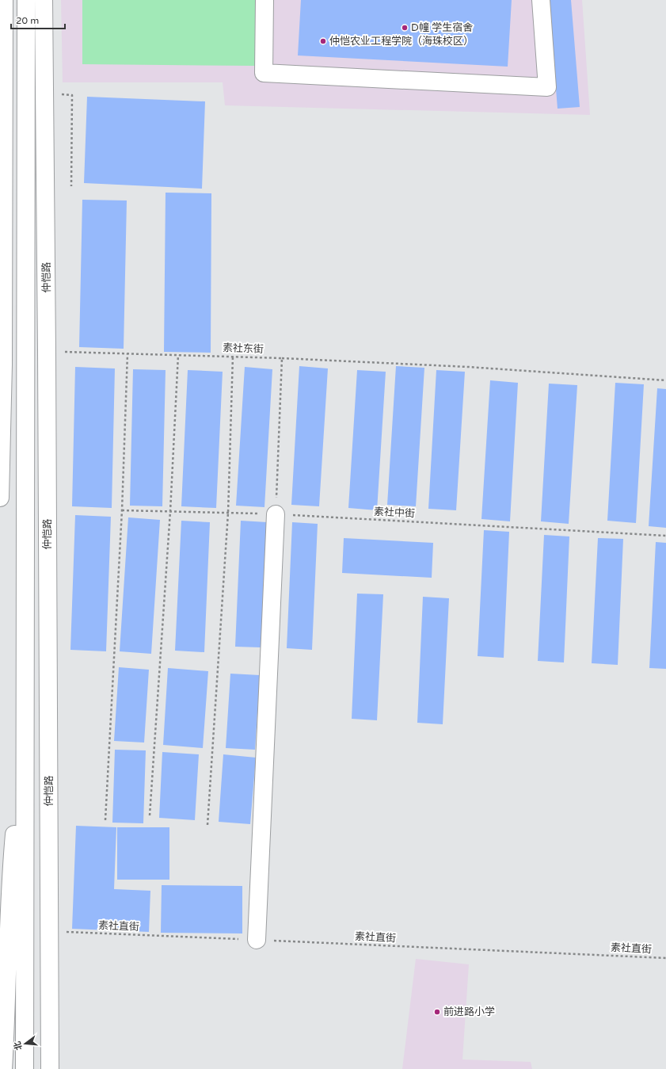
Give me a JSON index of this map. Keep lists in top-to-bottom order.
{
  "streets": {
    "main road": ["仲恺路"],
    "path": ["素社东街", "素社中街", "素社直街"]
  },
  "crossings": [
    ["仲恺路", "素社东街"]
  ],
  "places": ["D幢 学生宿舍", "仲恺农业工程学院（海珠校区）", "前进路小学"],
  "scale_bar": "20 m",
  "north": "left"
}
